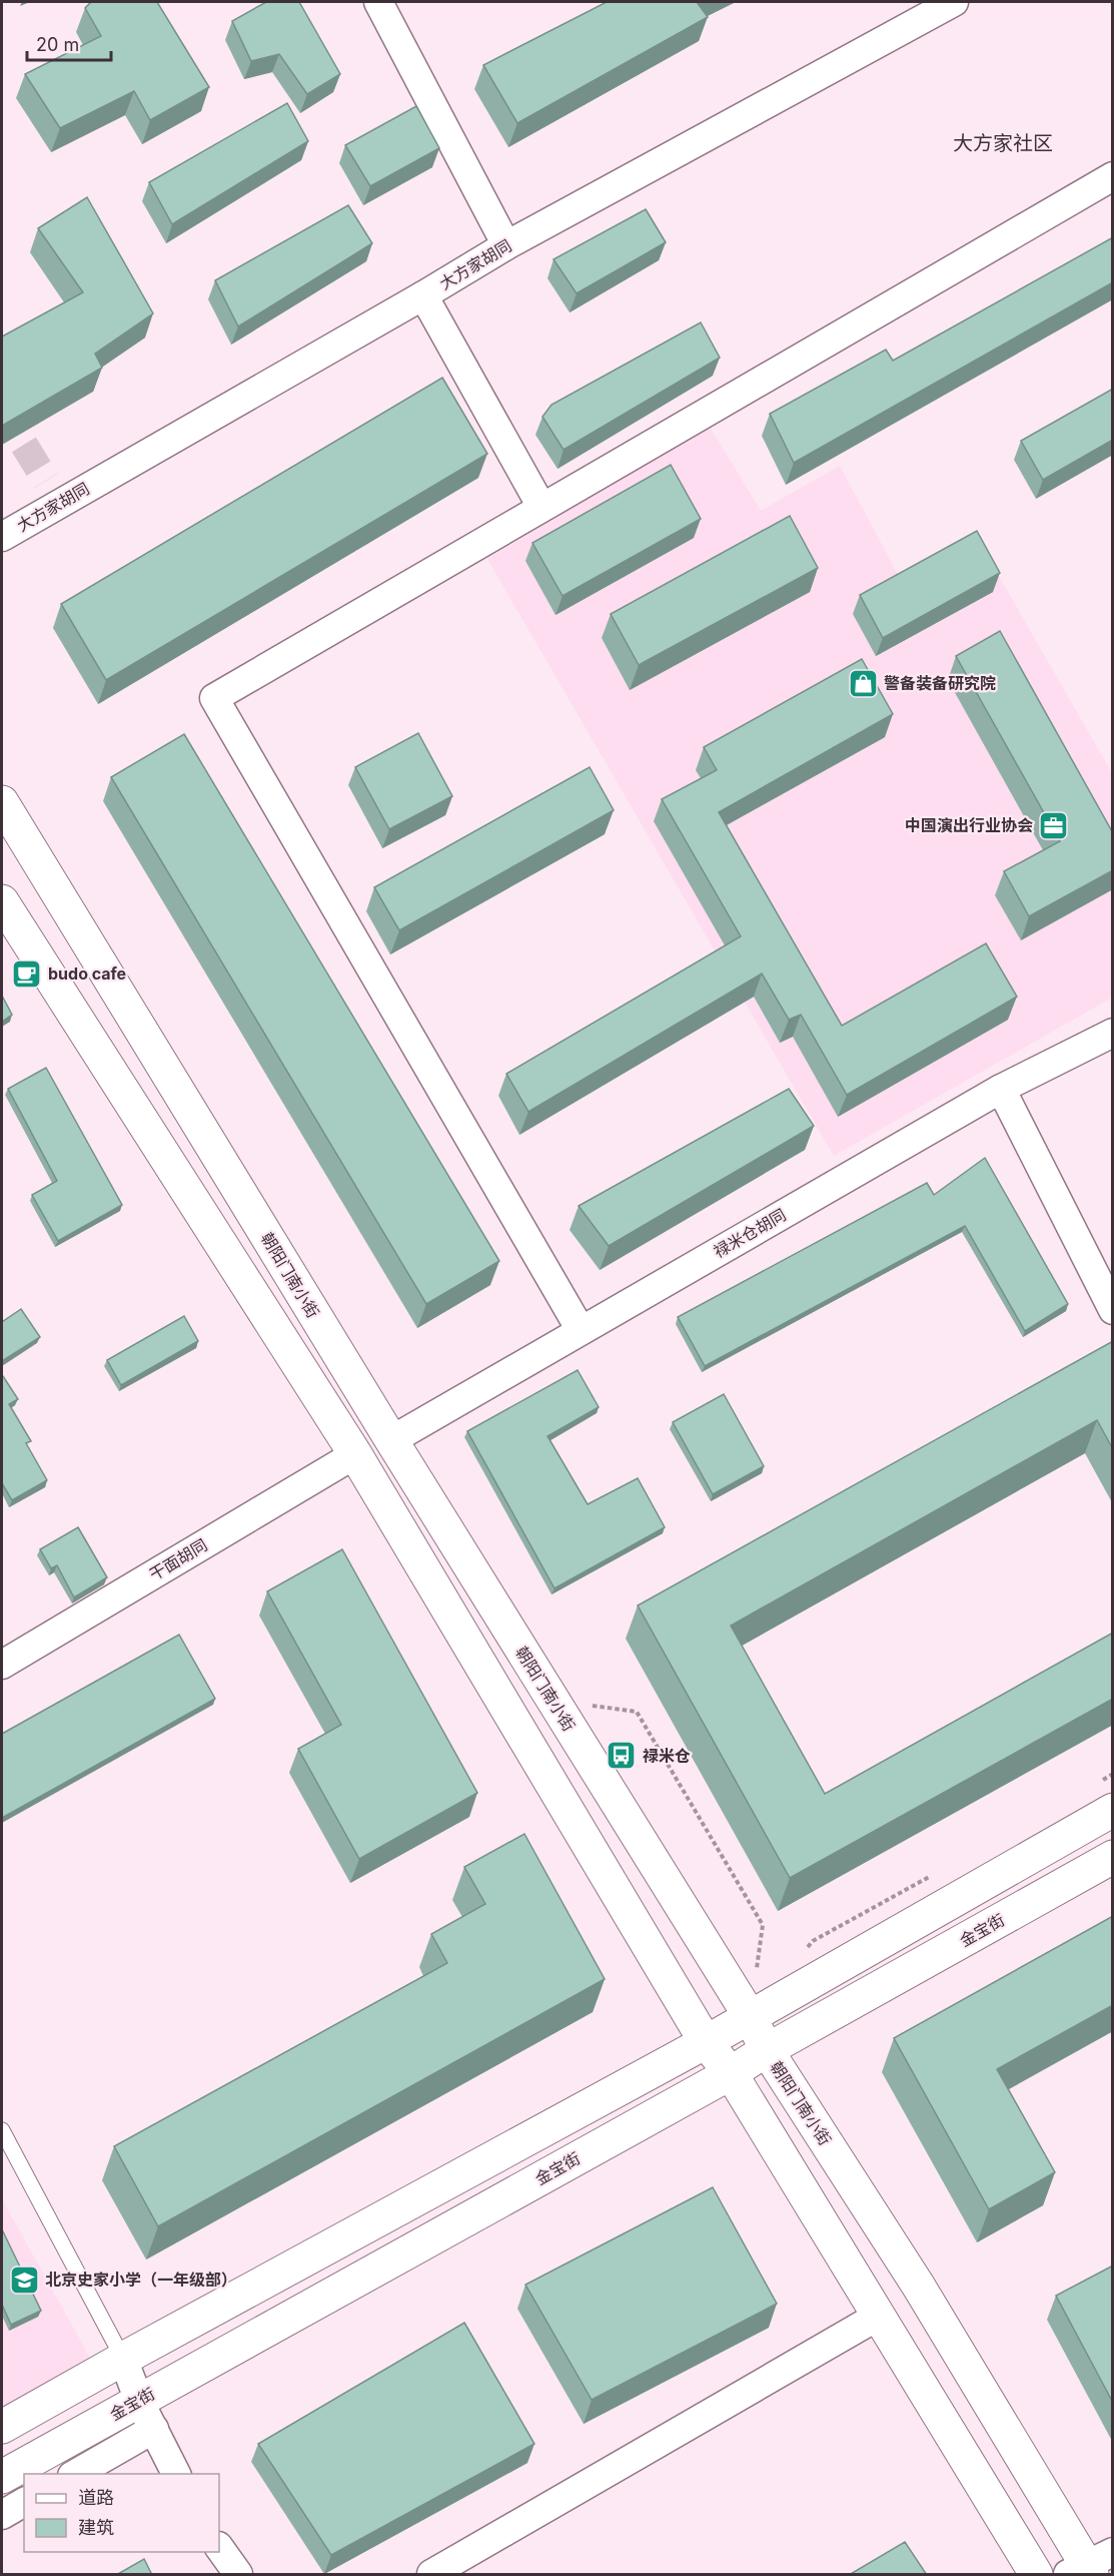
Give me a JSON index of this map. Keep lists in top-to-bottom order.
{
  "streets": {
    "main road": ["朝阳门南小街", "金宝街"],
    "street": ["大方家胡同", "禄米仓胡同", "干面胡同"]
  },
  "crossings": [
    ["禄米仓胡同", "朝阳门南小街"],
    ["朝阳门南小街", "金宝街"]
  ],
  "districts": ["大方家社区"],
  "places": {
    "shop": ["警备装备研究院"],
    "office": ["中国演出行业协会"],
    "cafe": ["budo cafe"],
    "bus stop": ["禄米仓"],
    "school or university": ["北京史家小学（一年级部）"]
  },
  "legend": ["道路", "建筑"],
  "scale_bar": "20 m"
}
